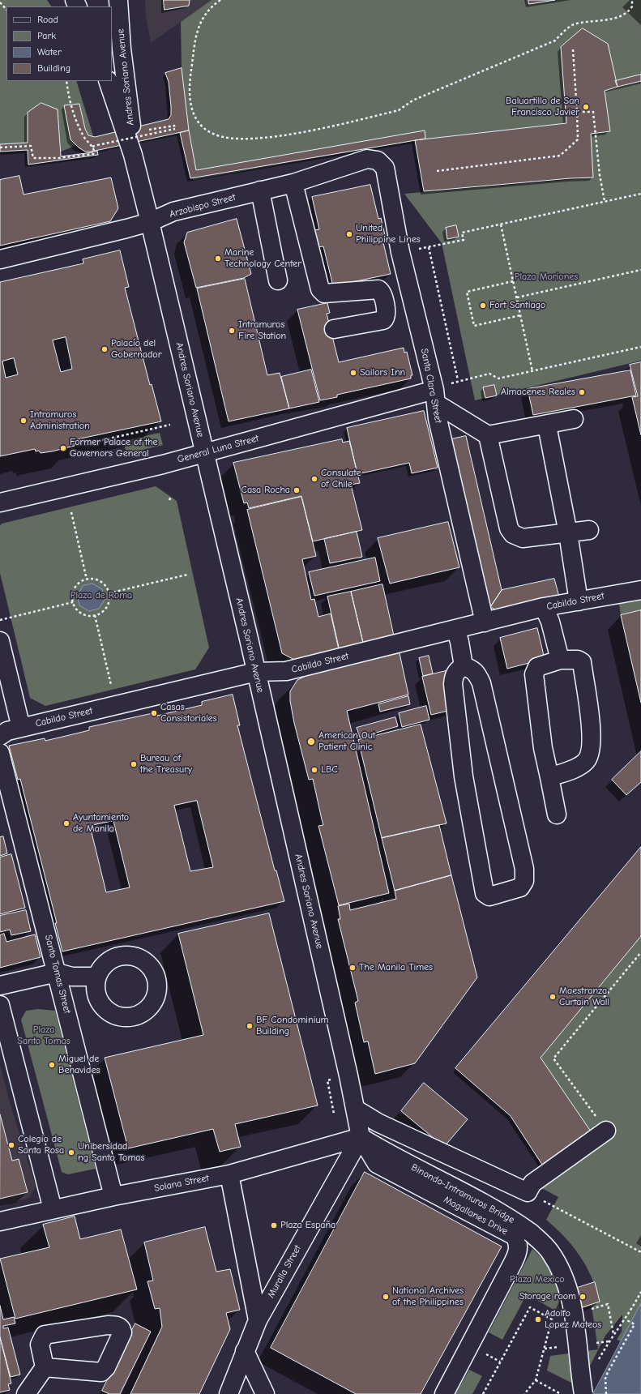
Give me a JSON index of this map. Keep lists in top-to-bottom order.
{
  "streets": {
    "street": [
      "Andres Soriano Avenue",
      "Arzobispo Street",
      "Santa Clara Street",
      "General Luna Street",
      "Cabildo Street",
      "Santo Tomas Street",
      "Solana Street",
      "Binondo-Intramuros Bridge",
      "Magallanes Drive",
      "Muralla Street"
    ]
  },
  "crossings": [
    ["Andres Soriano Avenue", "Arzobispo Street"],
    ["Andres Soriano Avenue", "General Luna Street"],
    ["Andres Soriano Avenue", "Cabildo Street"],
    ["Andres Soriano Avenue", "Solana Street"],
    ["Andres Soriano Avenue", "Binondo-Intramuros Bridge"],
    ["Andres Soriano Avenue", "Magallanes Drive"],
    ["Andres Soriano Avenue", "Muralla Street"],
    ["Arzobispo Street", "Santa Clara Street"],
    ["Santa Clara Street", "General Luna Street"],
    ["Santa Clara Street", "Cabildo Street"],
    ["Santo Tomas Street", "Solana Street"],
    ["Solana Street", "Binondo-Intramuros Bridge"],
    ["Solana Street", "Magallanes Drive"],
    ["Solana Street", "Muralla Street"],
    ["Binondo-Intramuros Bridge", "Magallanes Drive"],
    ["Binondo-Intramuros Bridge", "Muralla Street"],
    ["Magallanes Drive", "Muralla Street"]
  ],
  "parks": [
    "Plaza Moriones",
    "Plaza de Roma",
    "Plaza Santo Tomas",
    "Plaza Mexico"
  ],
  "places": [
    "Baluartillo de San Francisco Javier",
    "United Philippine Lines",
    "Marine Technology Center",
    "Fort Santiago",
    "Intramuros Fire Station",
    "Palacío del Gobernador",
    "Sailors Inn",
    "Almacenes Reales",
    "Intramuros Administration",
    "Former Palace of the Governors General",
    "Consulate of Chile",
    "Casa Rocha",
    "Casas Consistoriales",
    "American Out Patient Clinic",
    "Bureau of the Treasury",
    "LBC",
    "Ayuntamiento de Manila",
    "The Manila Times",
    "Maestranza Curtain Wall",
    "BF Condominium Building",
    "Miguel de Benavides",
    "Colegio de Santa Rosa",
    "Unibersidad ng Santo Tomas",
    "Plaza España",
    "National Archives of the Philippines",
    "Storage room",
    "Adolfo Lopez Mateos"
  ],
  "legend": [
    "Road",
    "Park",
    "Water",
    "Building"
  ]
}
